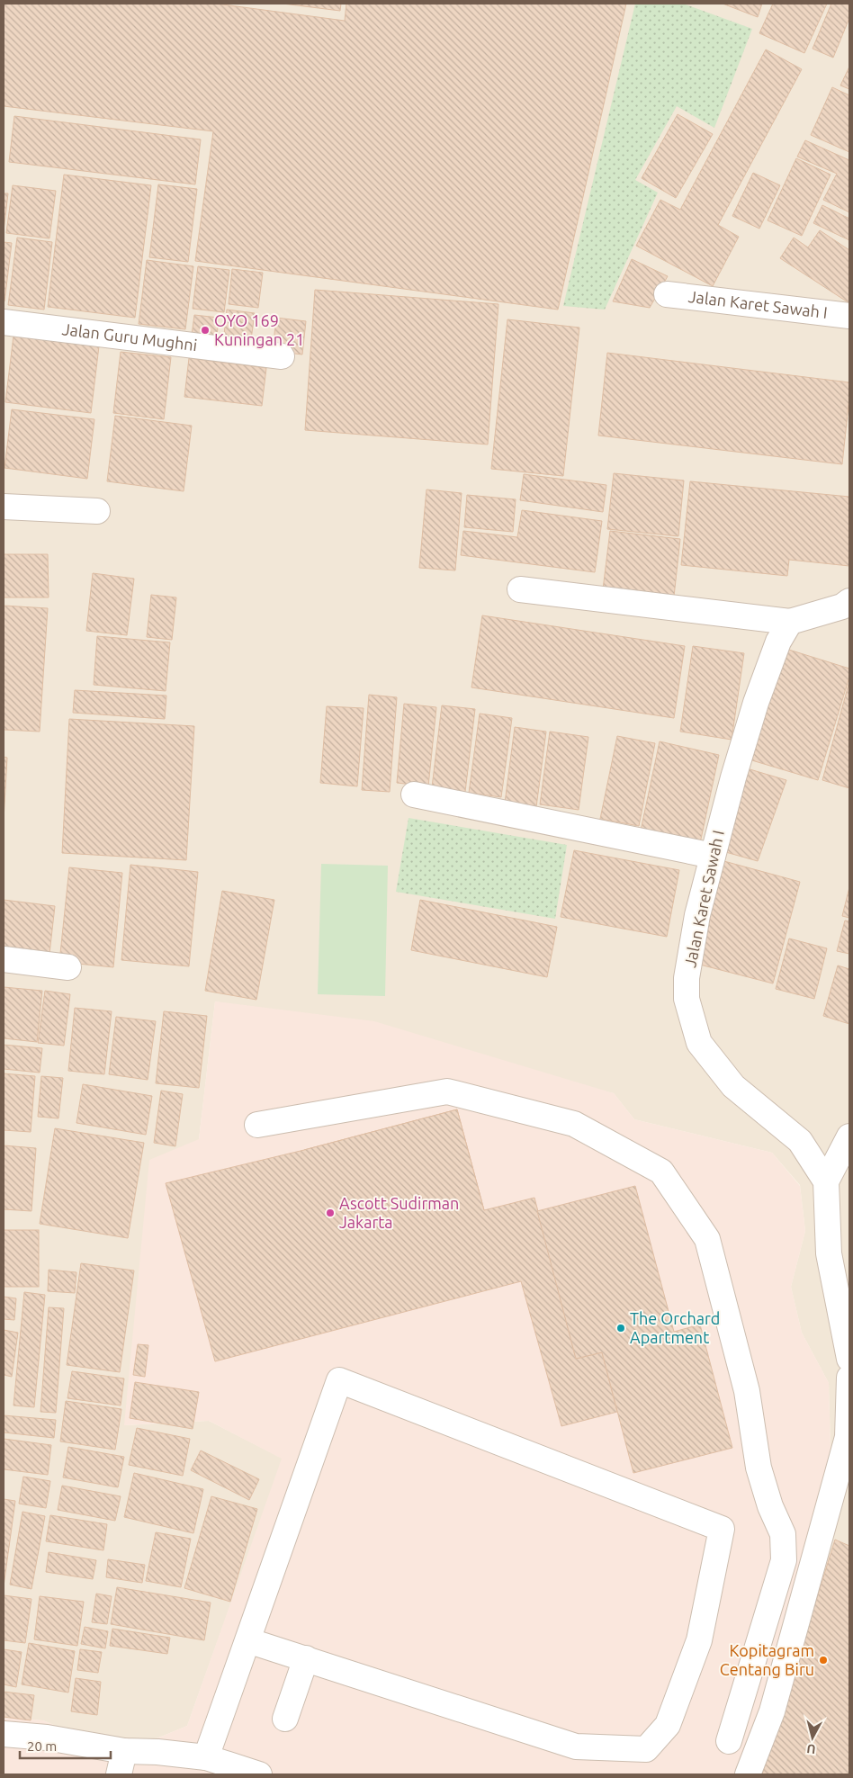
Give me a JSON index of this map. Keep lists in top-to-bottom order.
{
  "streets": {
    "street": ["Jalan Karet Sawah I", "Jalan Guru Mughni"]
  },
  "places": [
    "OYO 169 Kuningan 21",
    "Ascott Sudirman Jakarta",
    "The Orchard Apartment",
    "Kopitagram Centang Biru"
  ],
  "scale_bar": "20 m",
  "north": "bottom"
}
